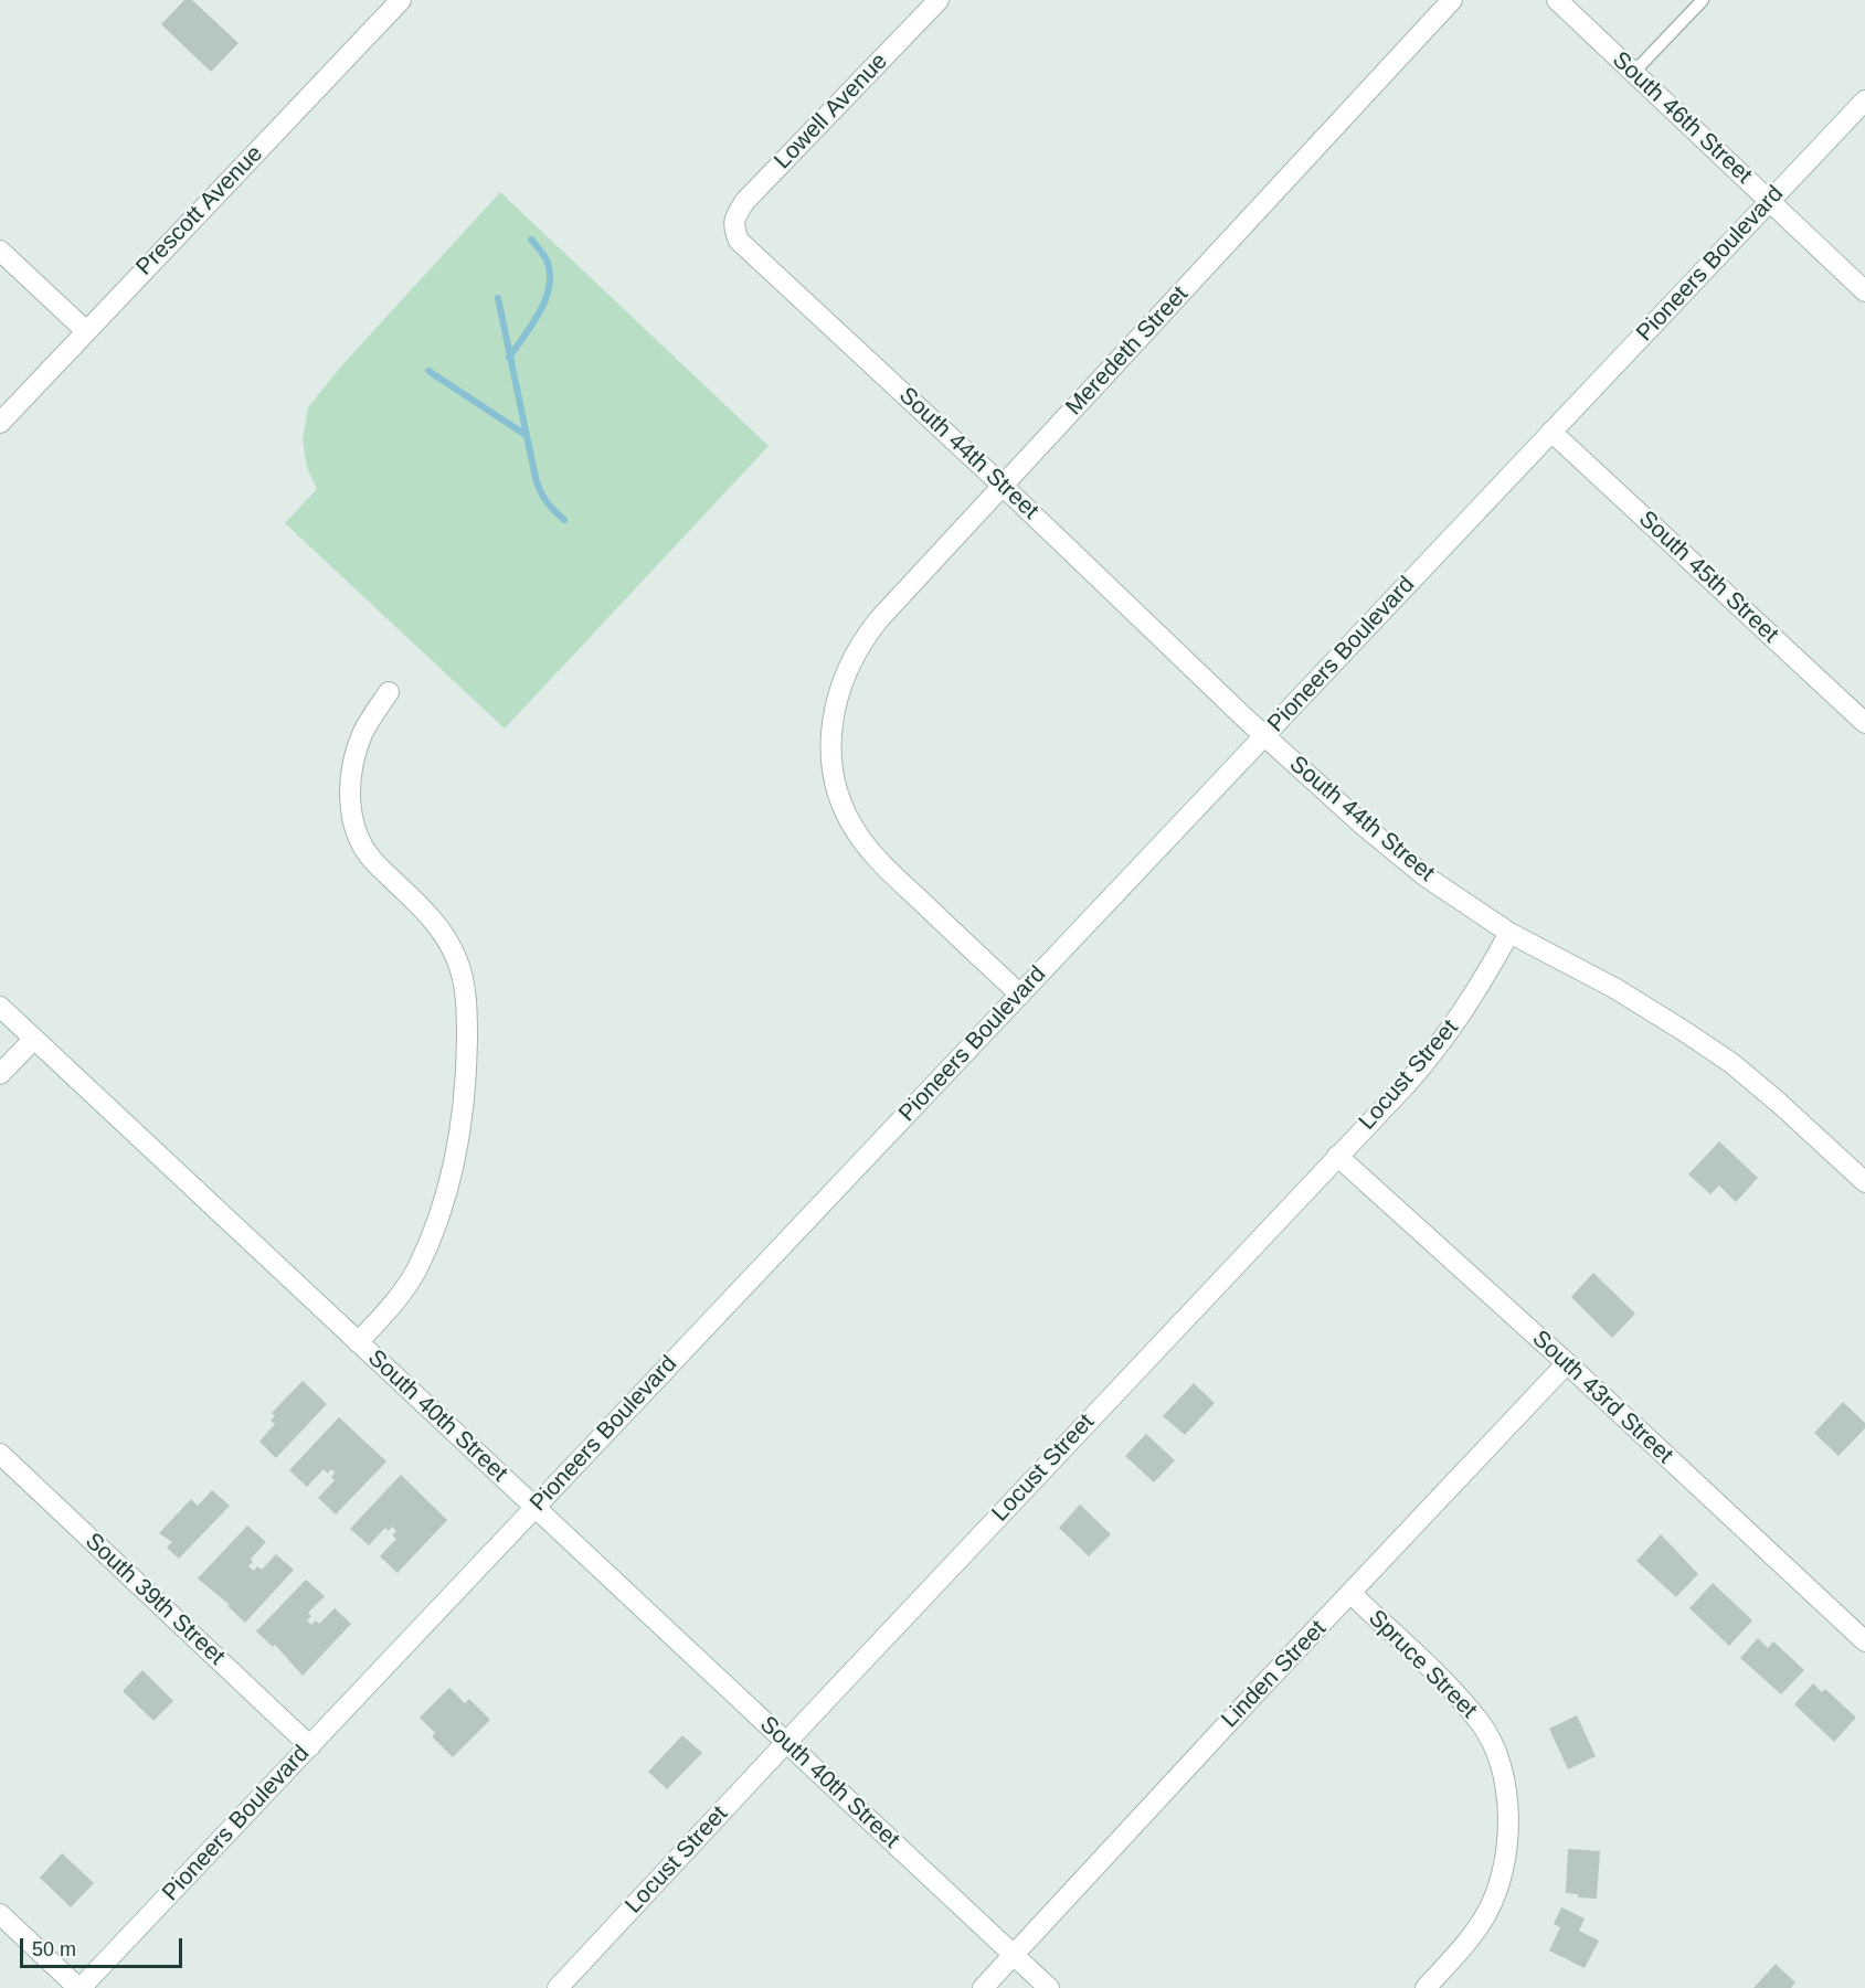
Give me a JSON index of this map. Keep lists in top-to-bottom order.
{
  "streets": {
    "street": [
      "Lowell Avenue",
      "South 46th Street",
      "Prescott Avenue",
      "Pioneers Boulevard",
      "Meredeth Street",
      "South 44th Street",
      "South 45th Street",
      "Locust Street",
      "South 43rd Street",
      "South 40th Street",
      "South 39th Street",
      "Spruce Street",
      "Linden Street"
    ]
  },
  "crossings": [
    ["Lowell Avenue", "South 44th Street"],
    ["South 46th Street", "Pioneers Boulevard"],
    ["Pioneers Boulevard", "Meredeth Street"],
    ["Pioneers Boulevard", "South 44th Street"],
    ["Pioneers Boulevard", "South 45th Street"],
    ["Pioneers Boulevard", "South 40th Street"],
    ["Pioneers Boulevard", "South 39th Street"],
    ["Meredeth Street", "South 44th Street"],
    ["South 44th Street", "Locust Street"],
    ["Locust Street", "South 43rd Street"],
    ["Locust Street", "South 40th Street"],
    ["South 43rd Street", "Linden Street"],
    ["South 40th Street", "Linden Street"],
    ["Spruce Street", "Linden Street"]
  ],
  "scale_bar": "50 m"
}
